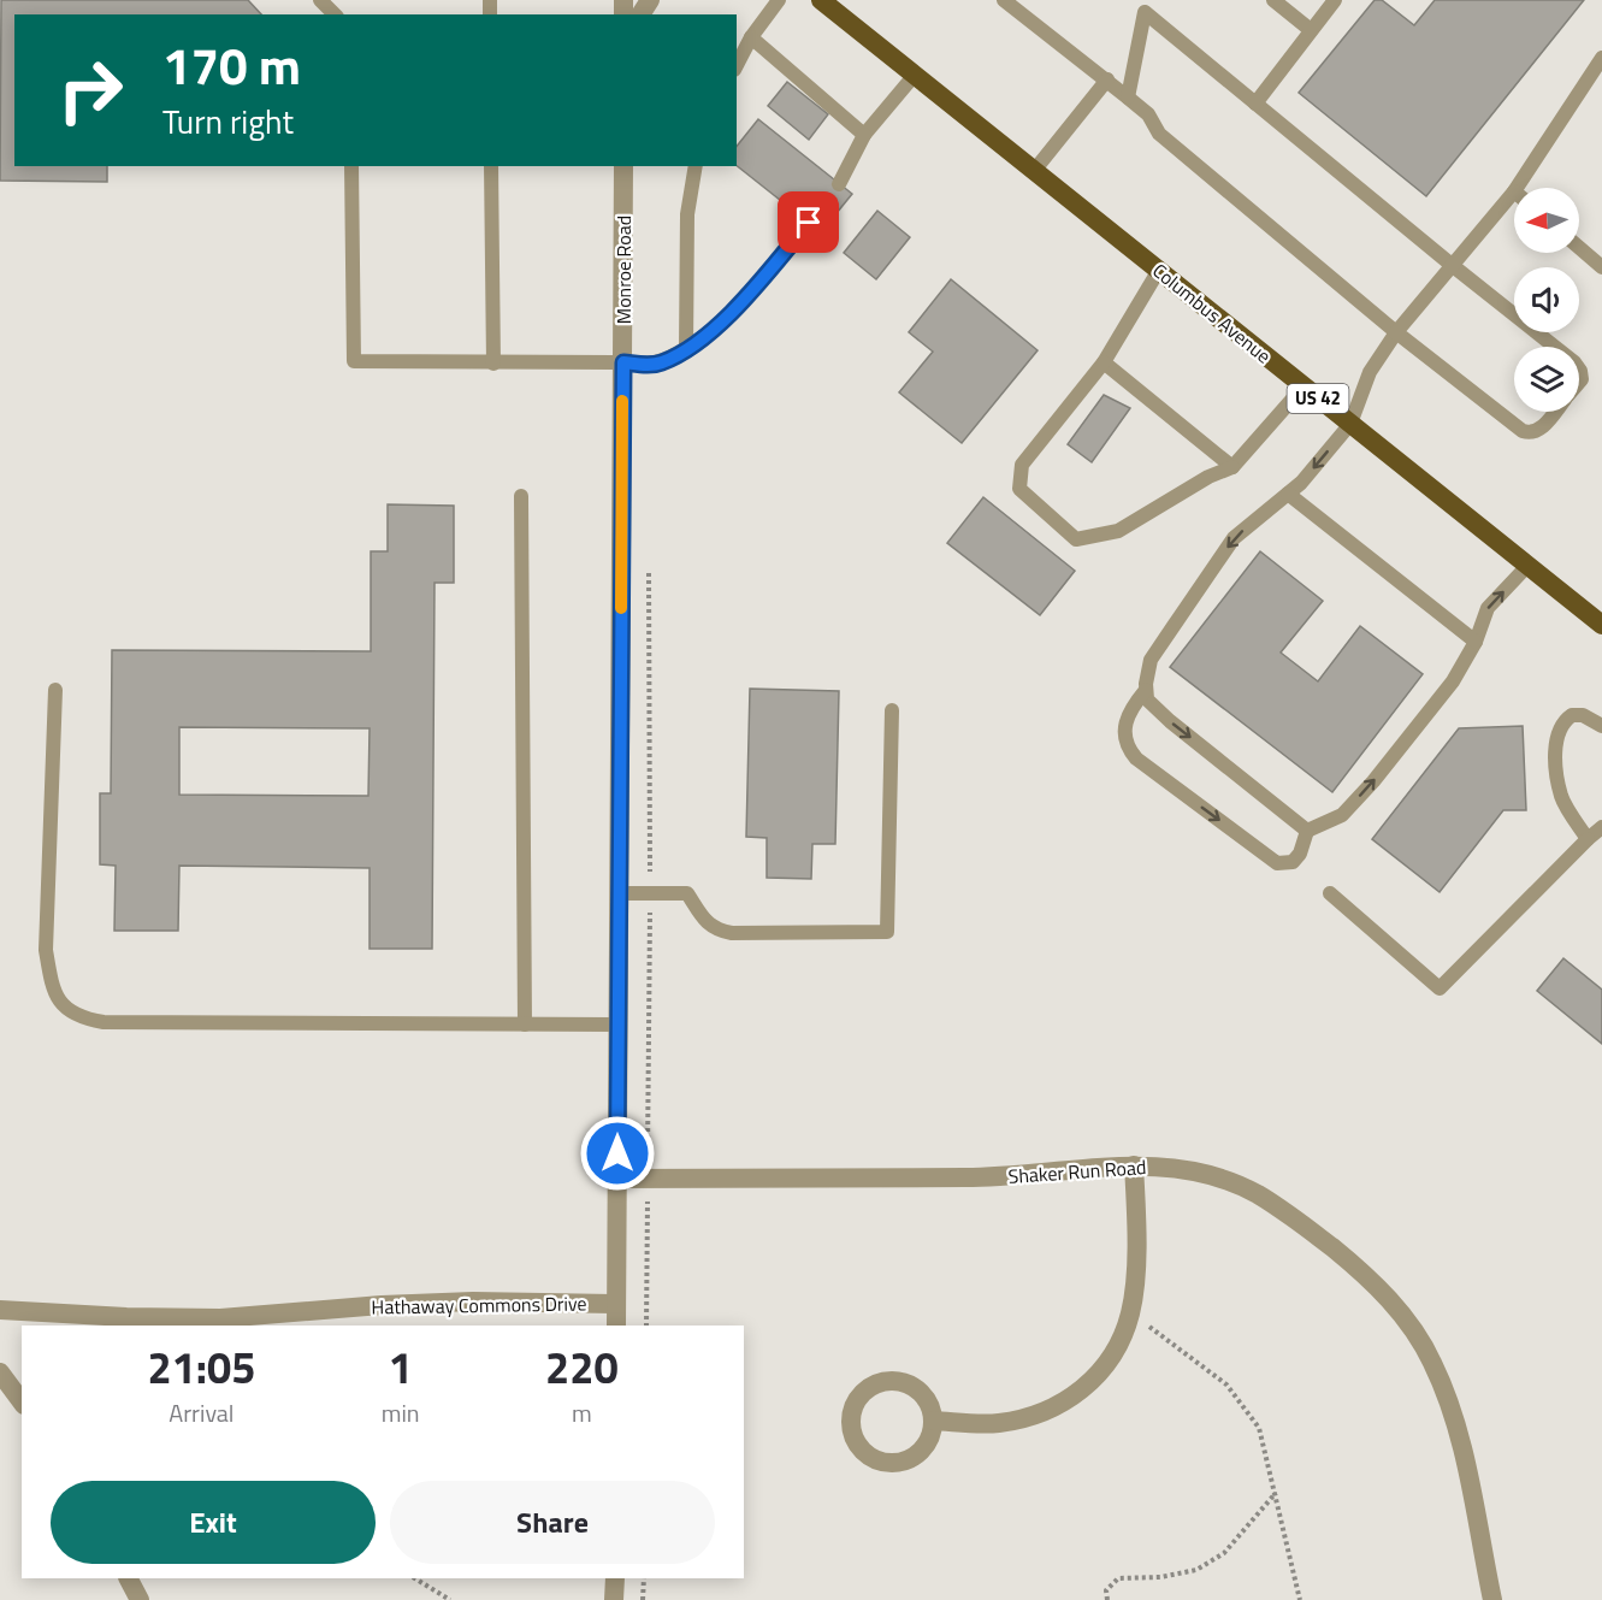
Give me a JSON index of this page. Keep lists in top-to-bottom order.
{
  "streets": {
    "main road": ["Columbus Avenue", "US 42"],
    "street": ["Monroe Road", "Shaker Run Road", "Hathaway Commons Drive"]
  },
  "crossings": [
    ["Monroe Road", "Shaker Run Road"],
    ["Monroe Road", "Hathaway Commons Drive"]
  ],
  "north": "left",
  "page": {
    "turn": ["170 m", "Turn right"],
    "eta": [
      "21:05",
      "Arrival",
      "1",
      "min",
      "220",
      "m"
    ],
    "buttons": ["Exit", "Share"]
  }
}
